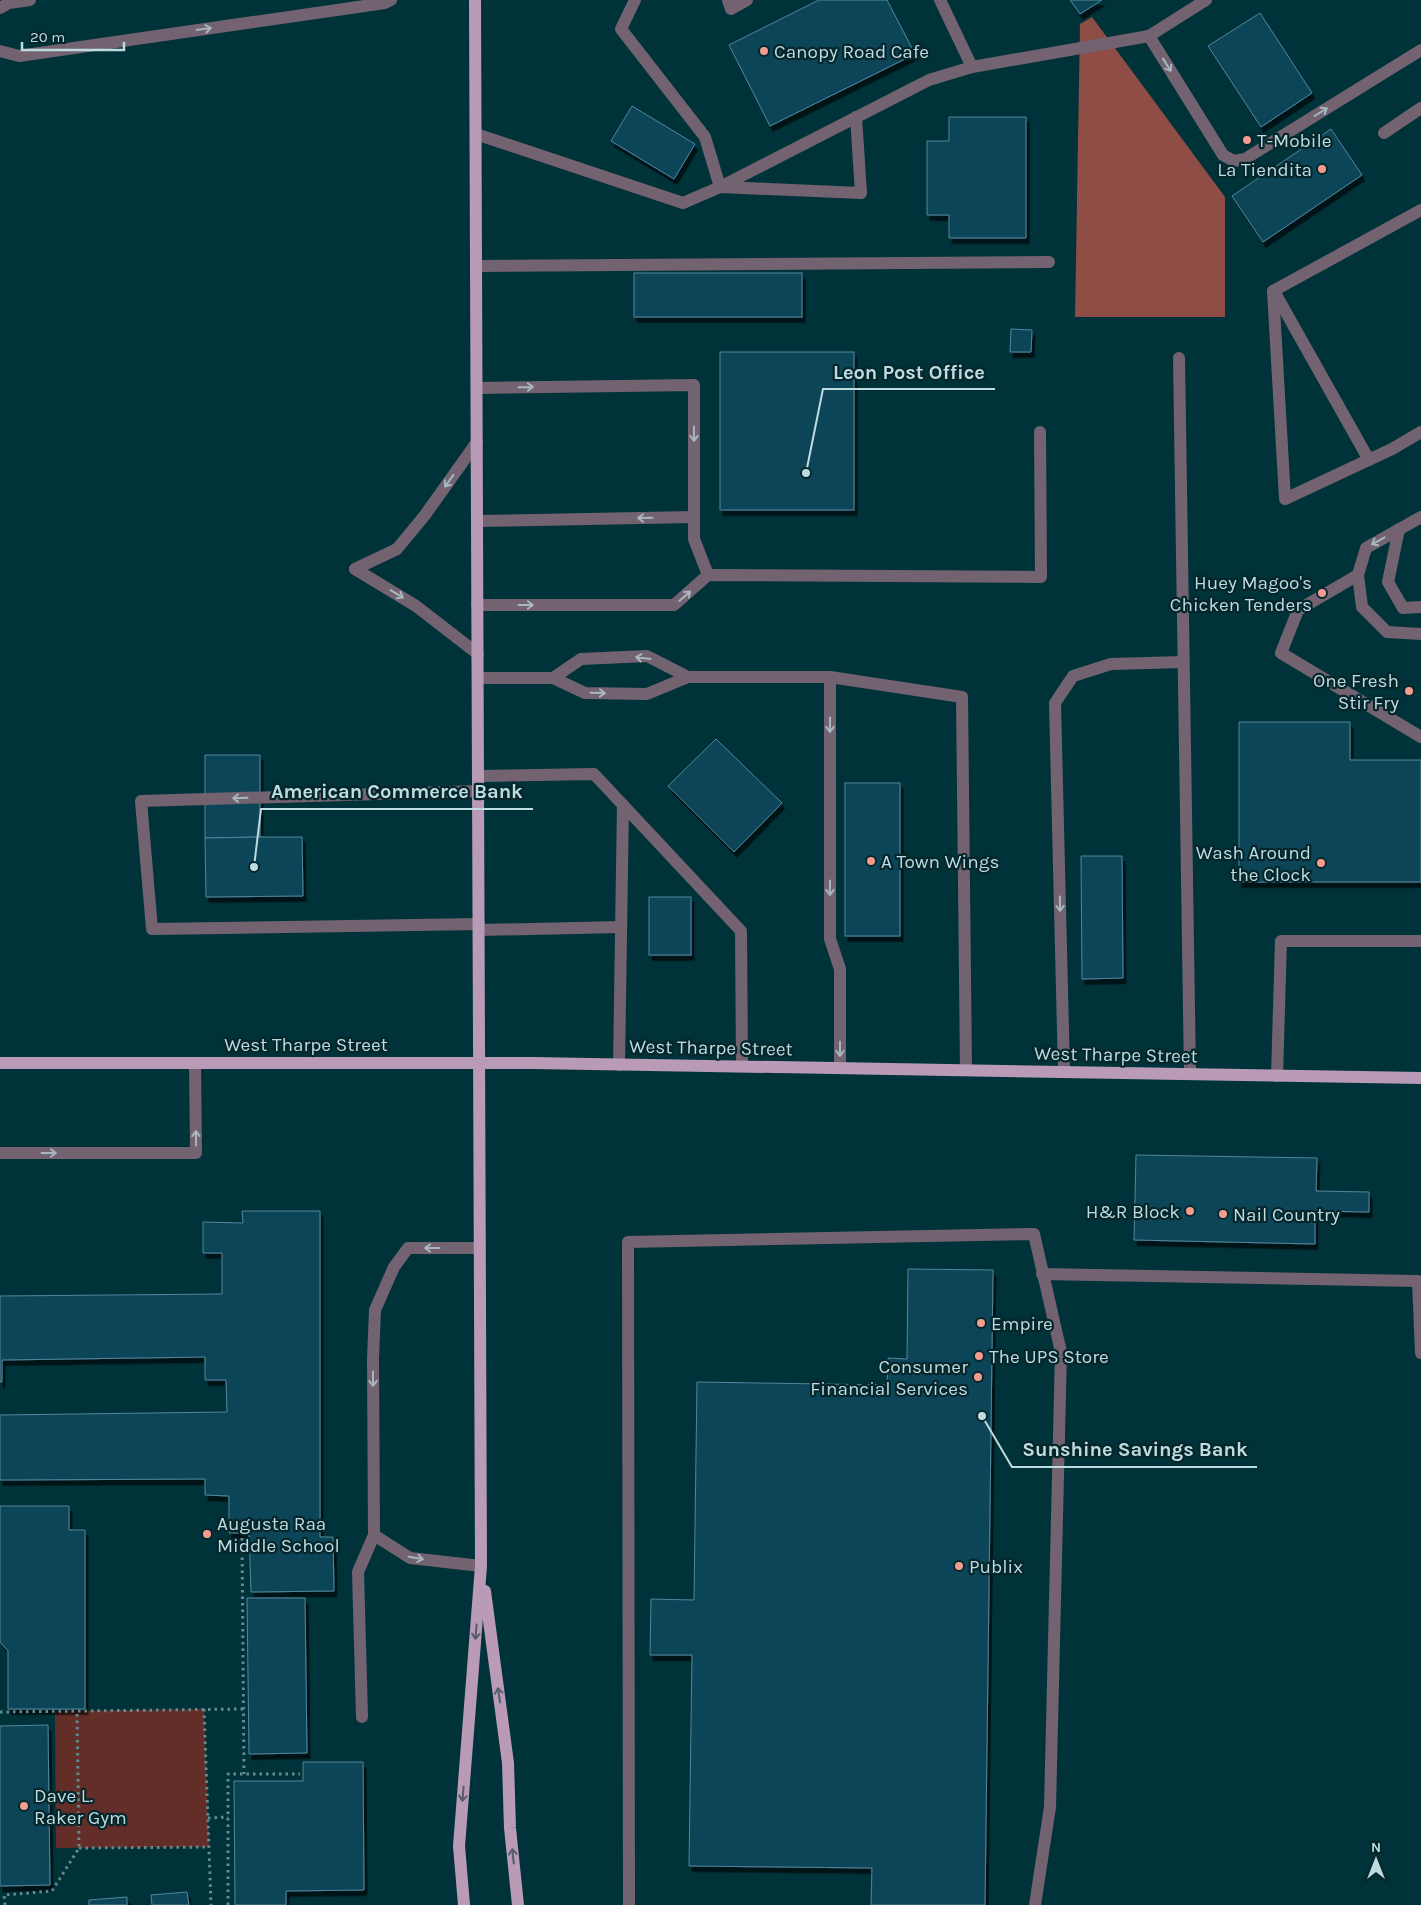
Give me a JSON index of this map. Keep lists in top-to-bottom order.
{
  "streets": {
    "main road": ["West Tharpe Street"]
  },
  "places": [
    "Canopy Road Cafe",
    "T-Mobile",
    "La Tiendita",
    "Leon Post Office",
    "Huey Magoo's Chicken Tenders",
    "One Fresh Stir Fry",
    "A Town Wings",
    "Wash Around the Clock",
    "American Commerce Bank",
    "H&R Block",
    "Nail Country",
    "Empire",
    "The UPS Store",
    "Consumer Financial Services",
    "Sunshine Savings Bank",
    "Augusta Raa Middle School",
    "Publix",
    "Dave L. Raker Gym"
  ],
  "scale_bar": "20 m",
  "north": "top"
}
